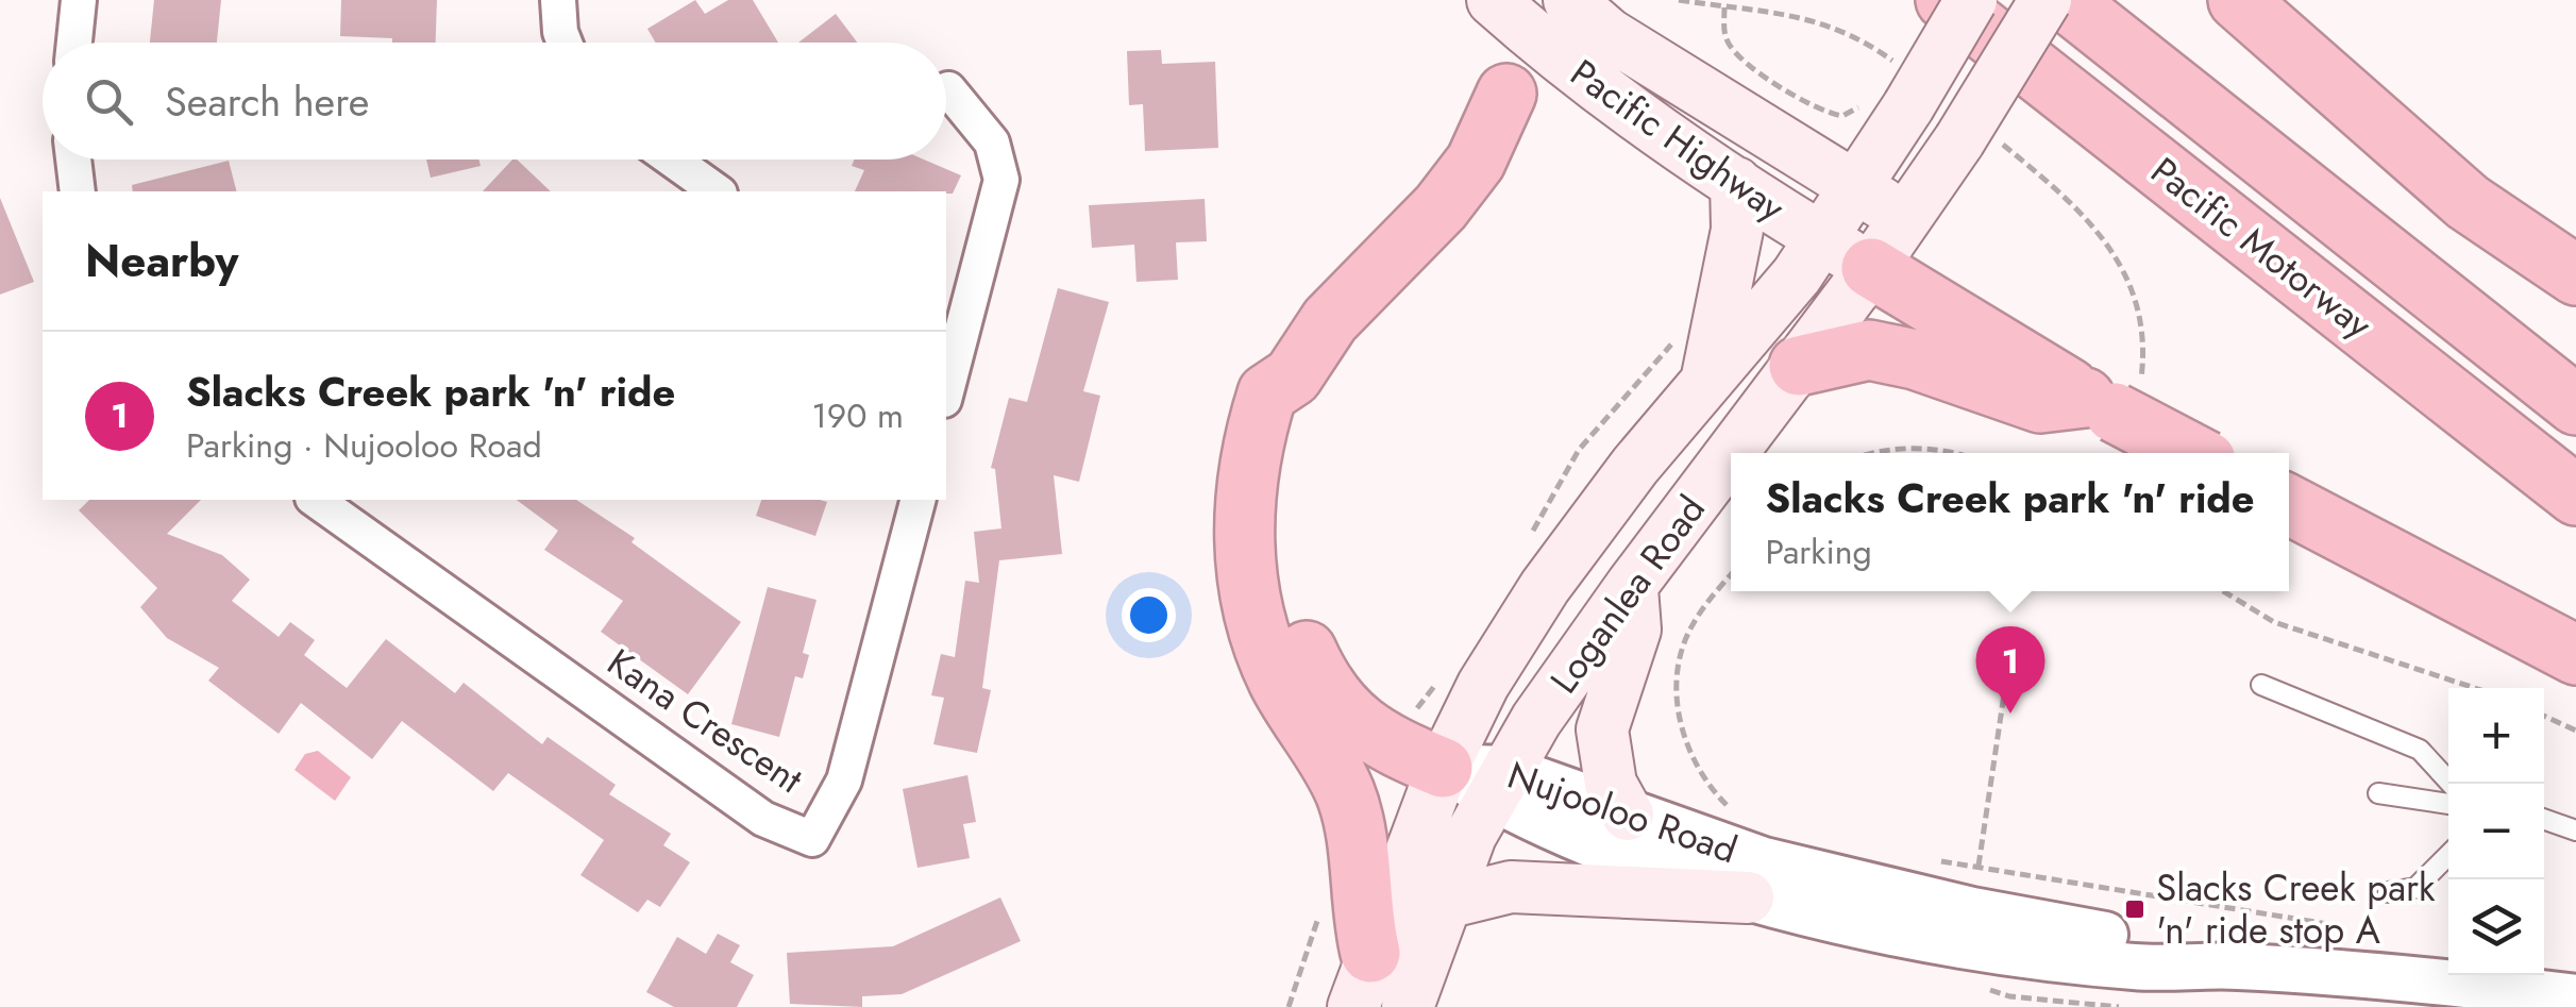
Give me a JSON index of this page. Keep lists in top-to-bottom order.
{
  "streets": {
    "highway": ["Pacific Motorway"],
    "main road": ["Pacific Highway", "Loganlea Road"],
    "street": ["Kana Crescent", "Nujooloo Road"]
  },
  "crossings": [
    ["Pacific Highway", "Loganlea Road"],
    ["Loganlea Road", "Nujooloo Road"]
  ],
  "places": {
    "transit": ["Slacks Creek park 'n' ride stop A"]
  },
  "page": {
    "search": "Search here",
    "heading": "Nearby",
    "list": [
      {
        "mark": "1",
        "name": "Slacks Creek park 'n' ride",
        "note": "Parking · Nujooloo Road",
        "value": "190 m"
      }
    ],
    "popup": ["Slacks Creek park 'n' ride", "Parking"],
    "pins": "1",
    "map_buttons": ["+", "−"]
  }
}
